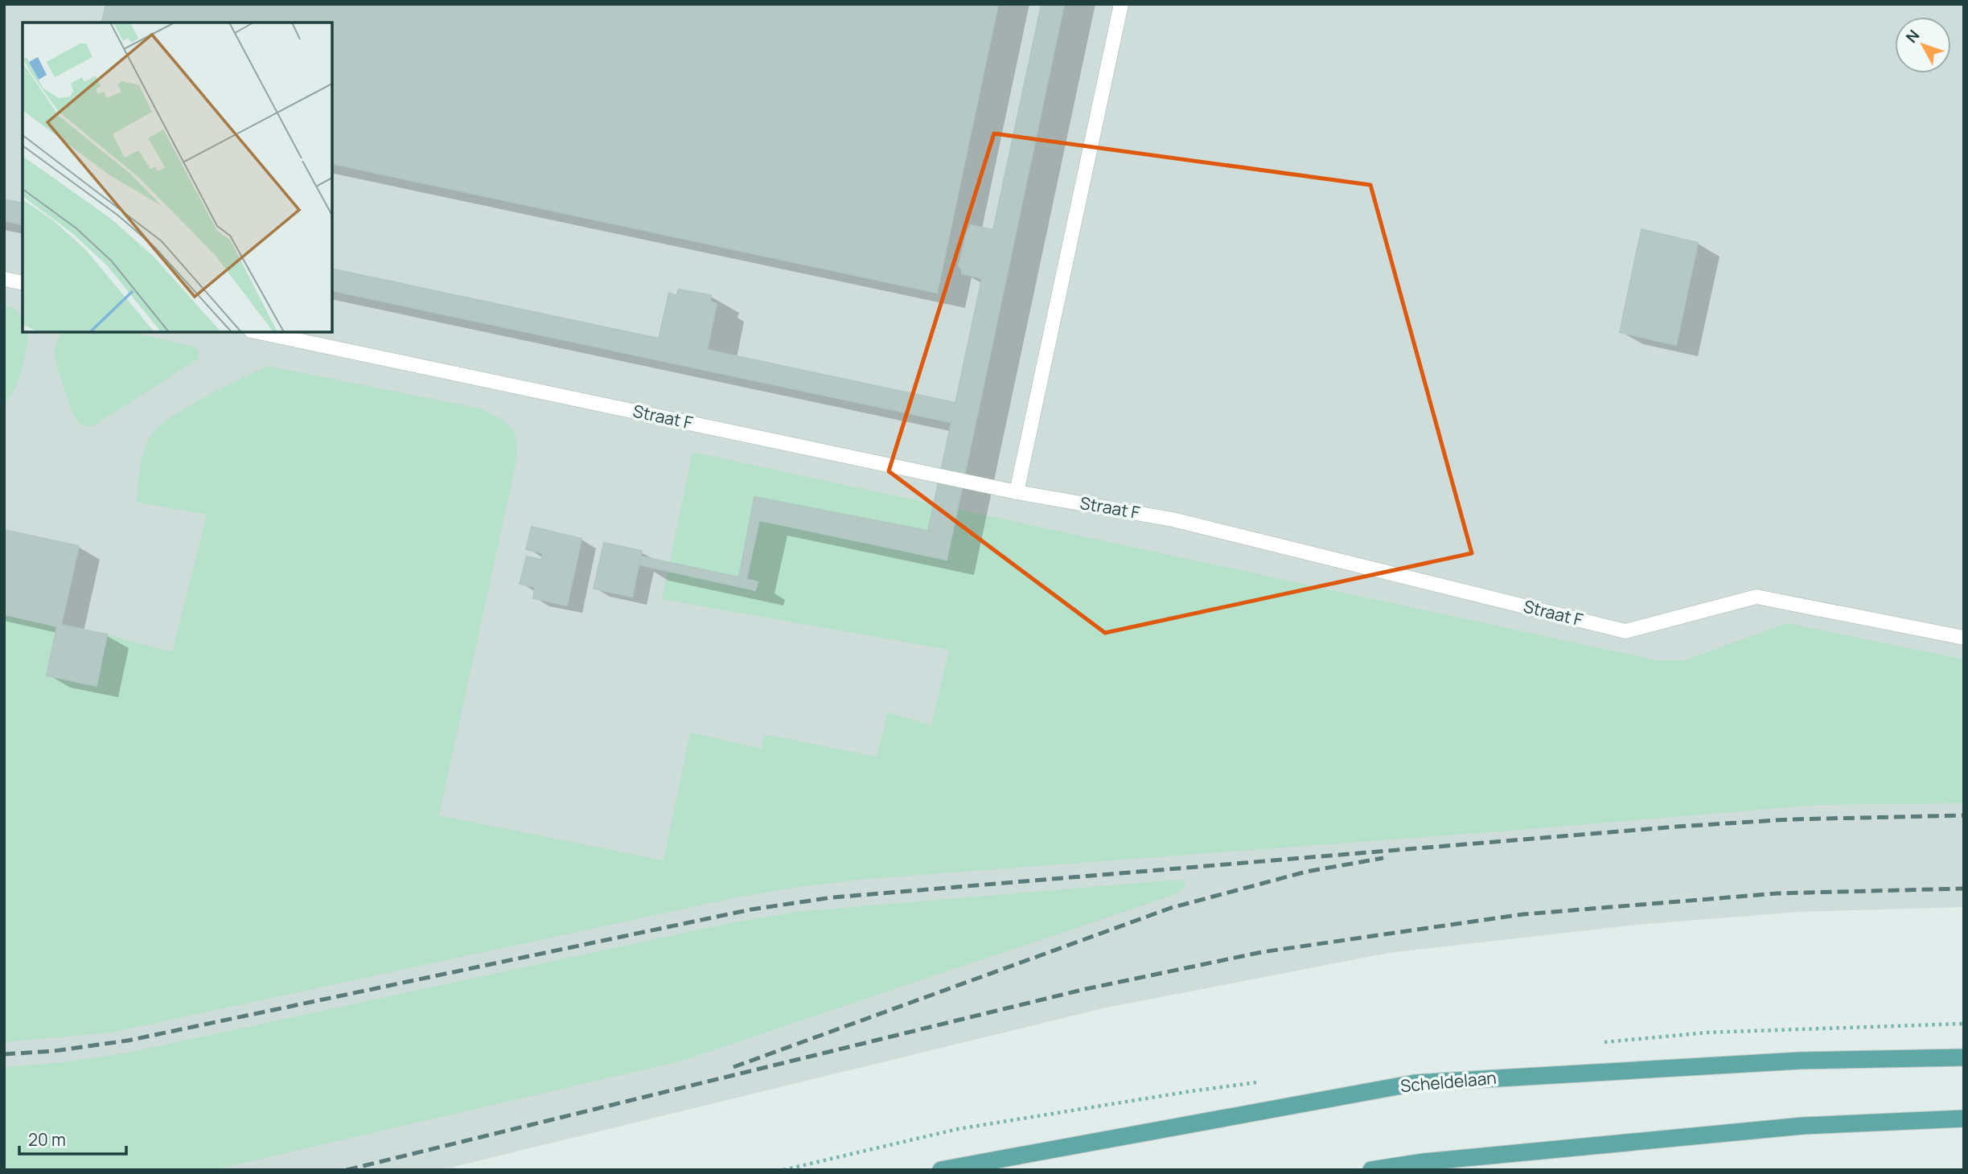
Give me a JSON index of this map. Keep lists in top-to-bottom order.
{
  "streets": {
    "main road": ["Scheldelaan"],
    "lane": ["Straat F"]
  },
  "scale_bar": "20 m",
  "north": "top left"
}
